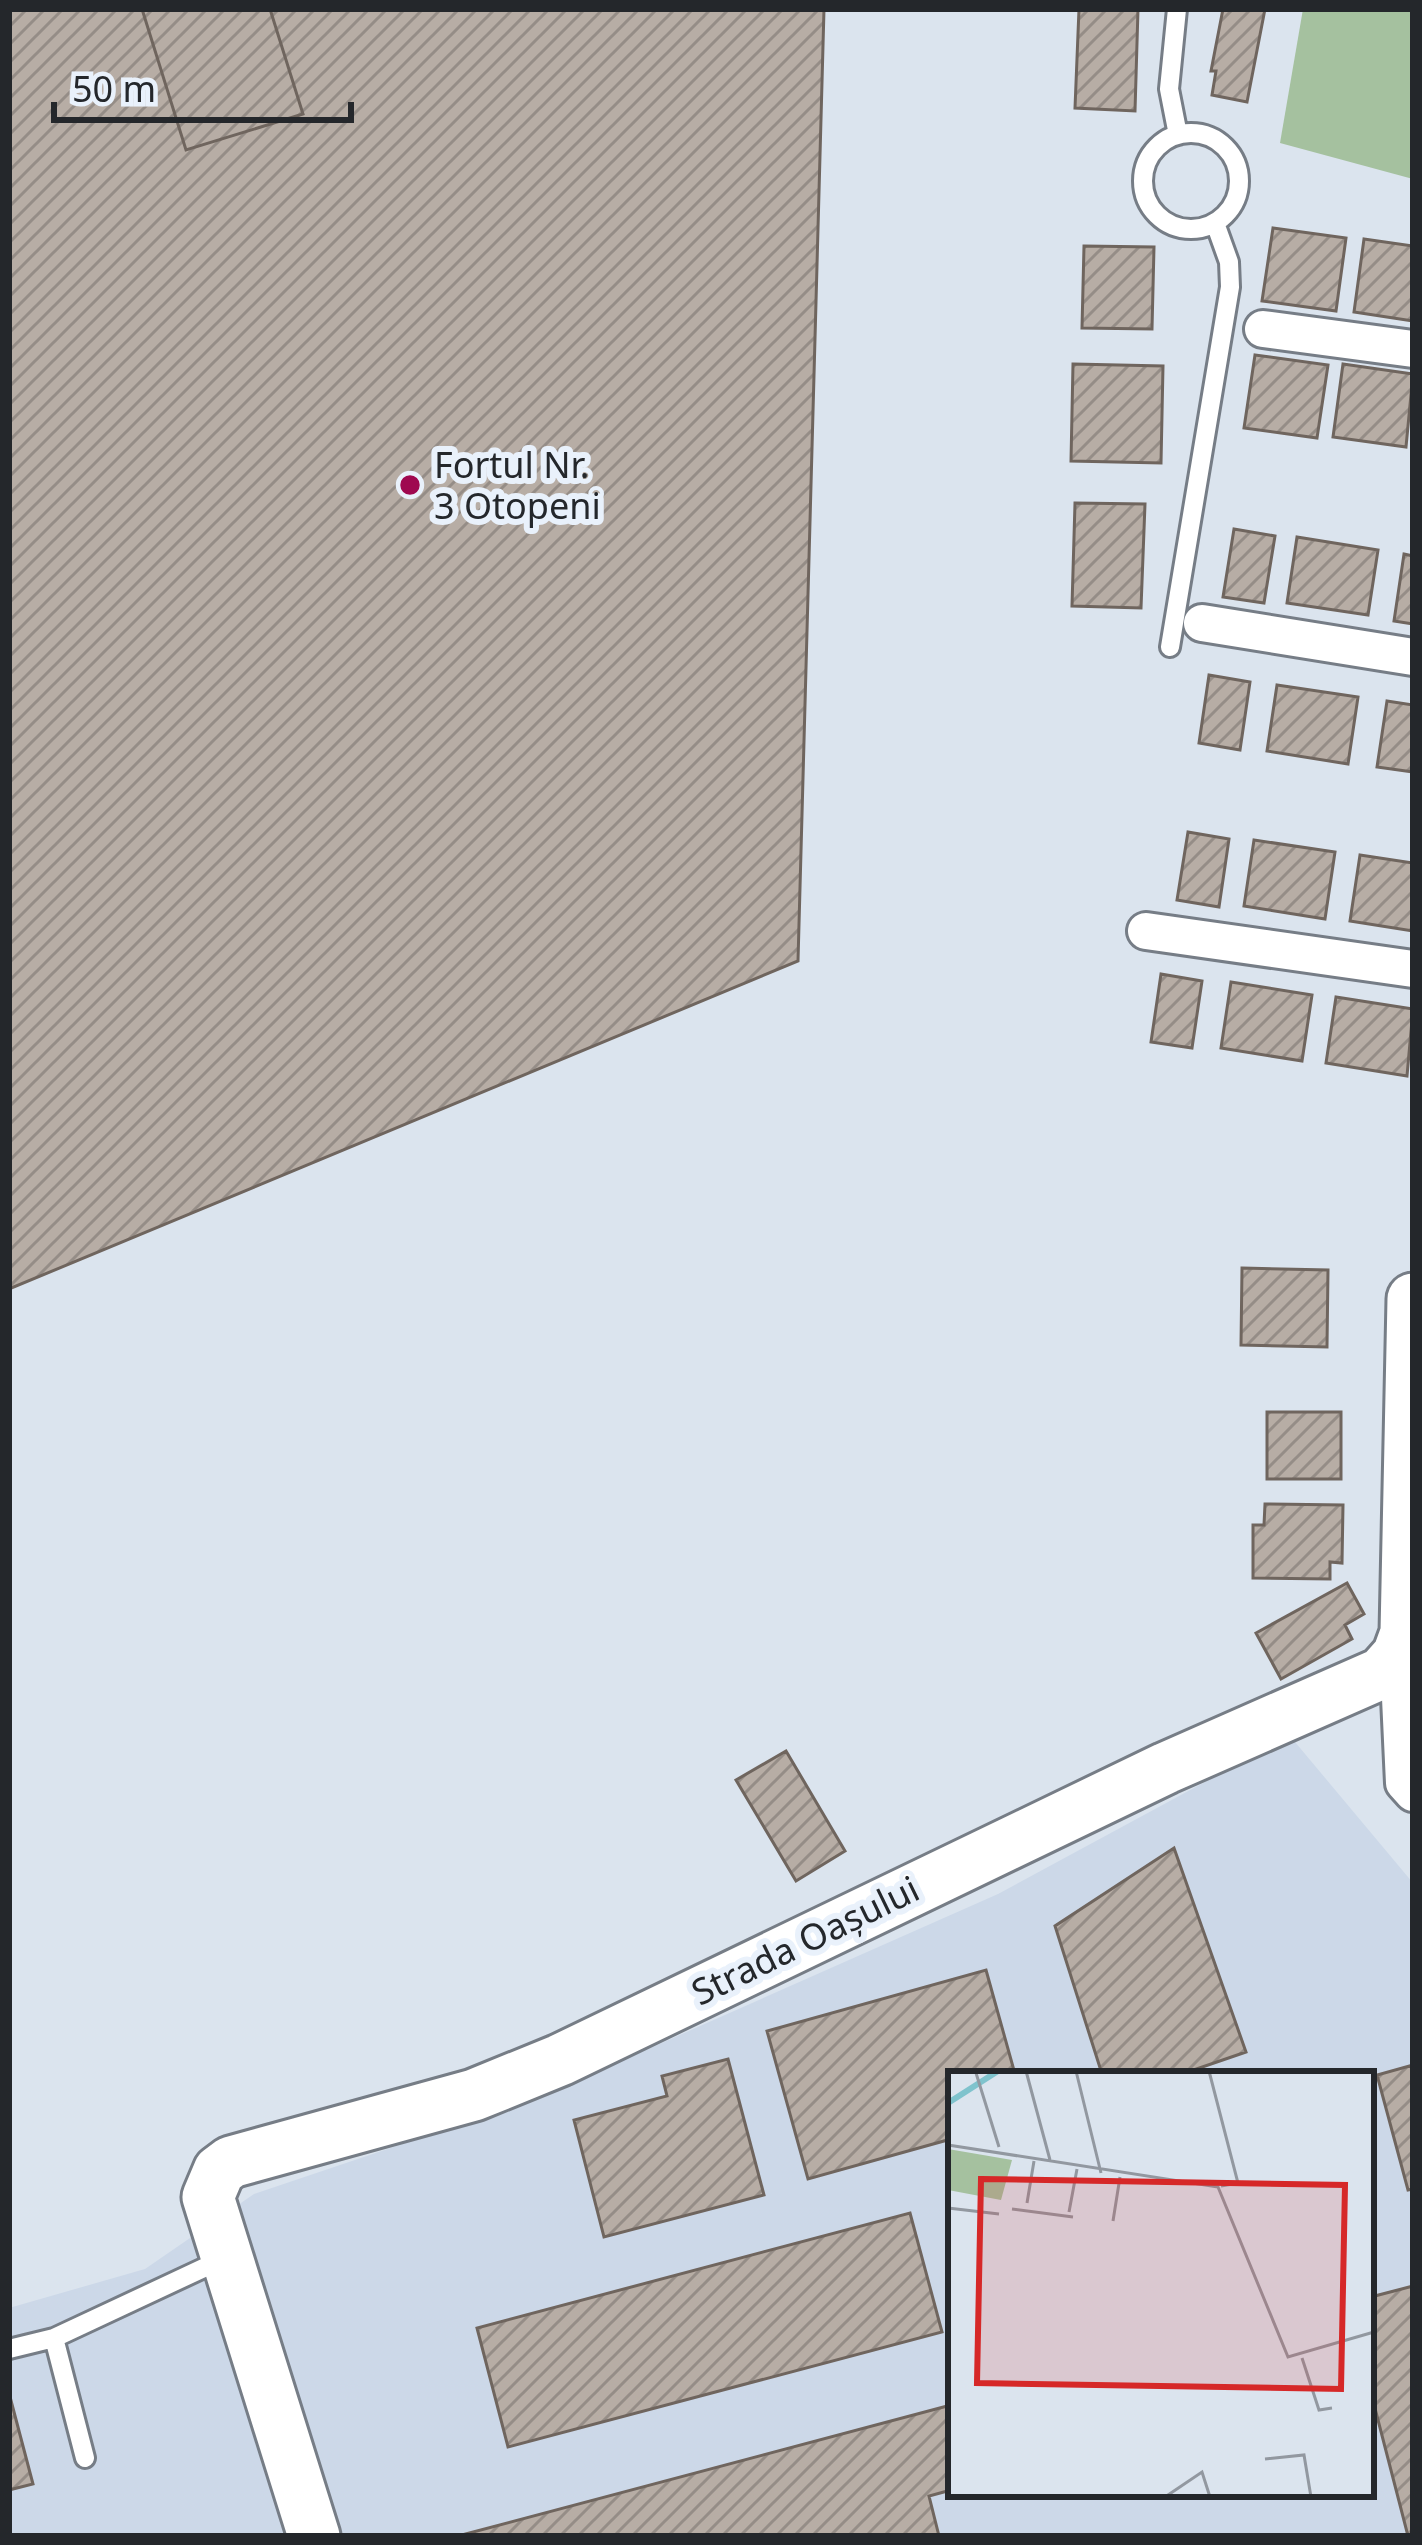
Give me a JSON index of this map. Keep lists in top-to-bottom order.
{
  "streets": {
    "street": ["Strada Oașului"]
  },
  "places": ["Fortul Nr. 3 Otopeni"],
  "scale_bar": "50 m"
}
